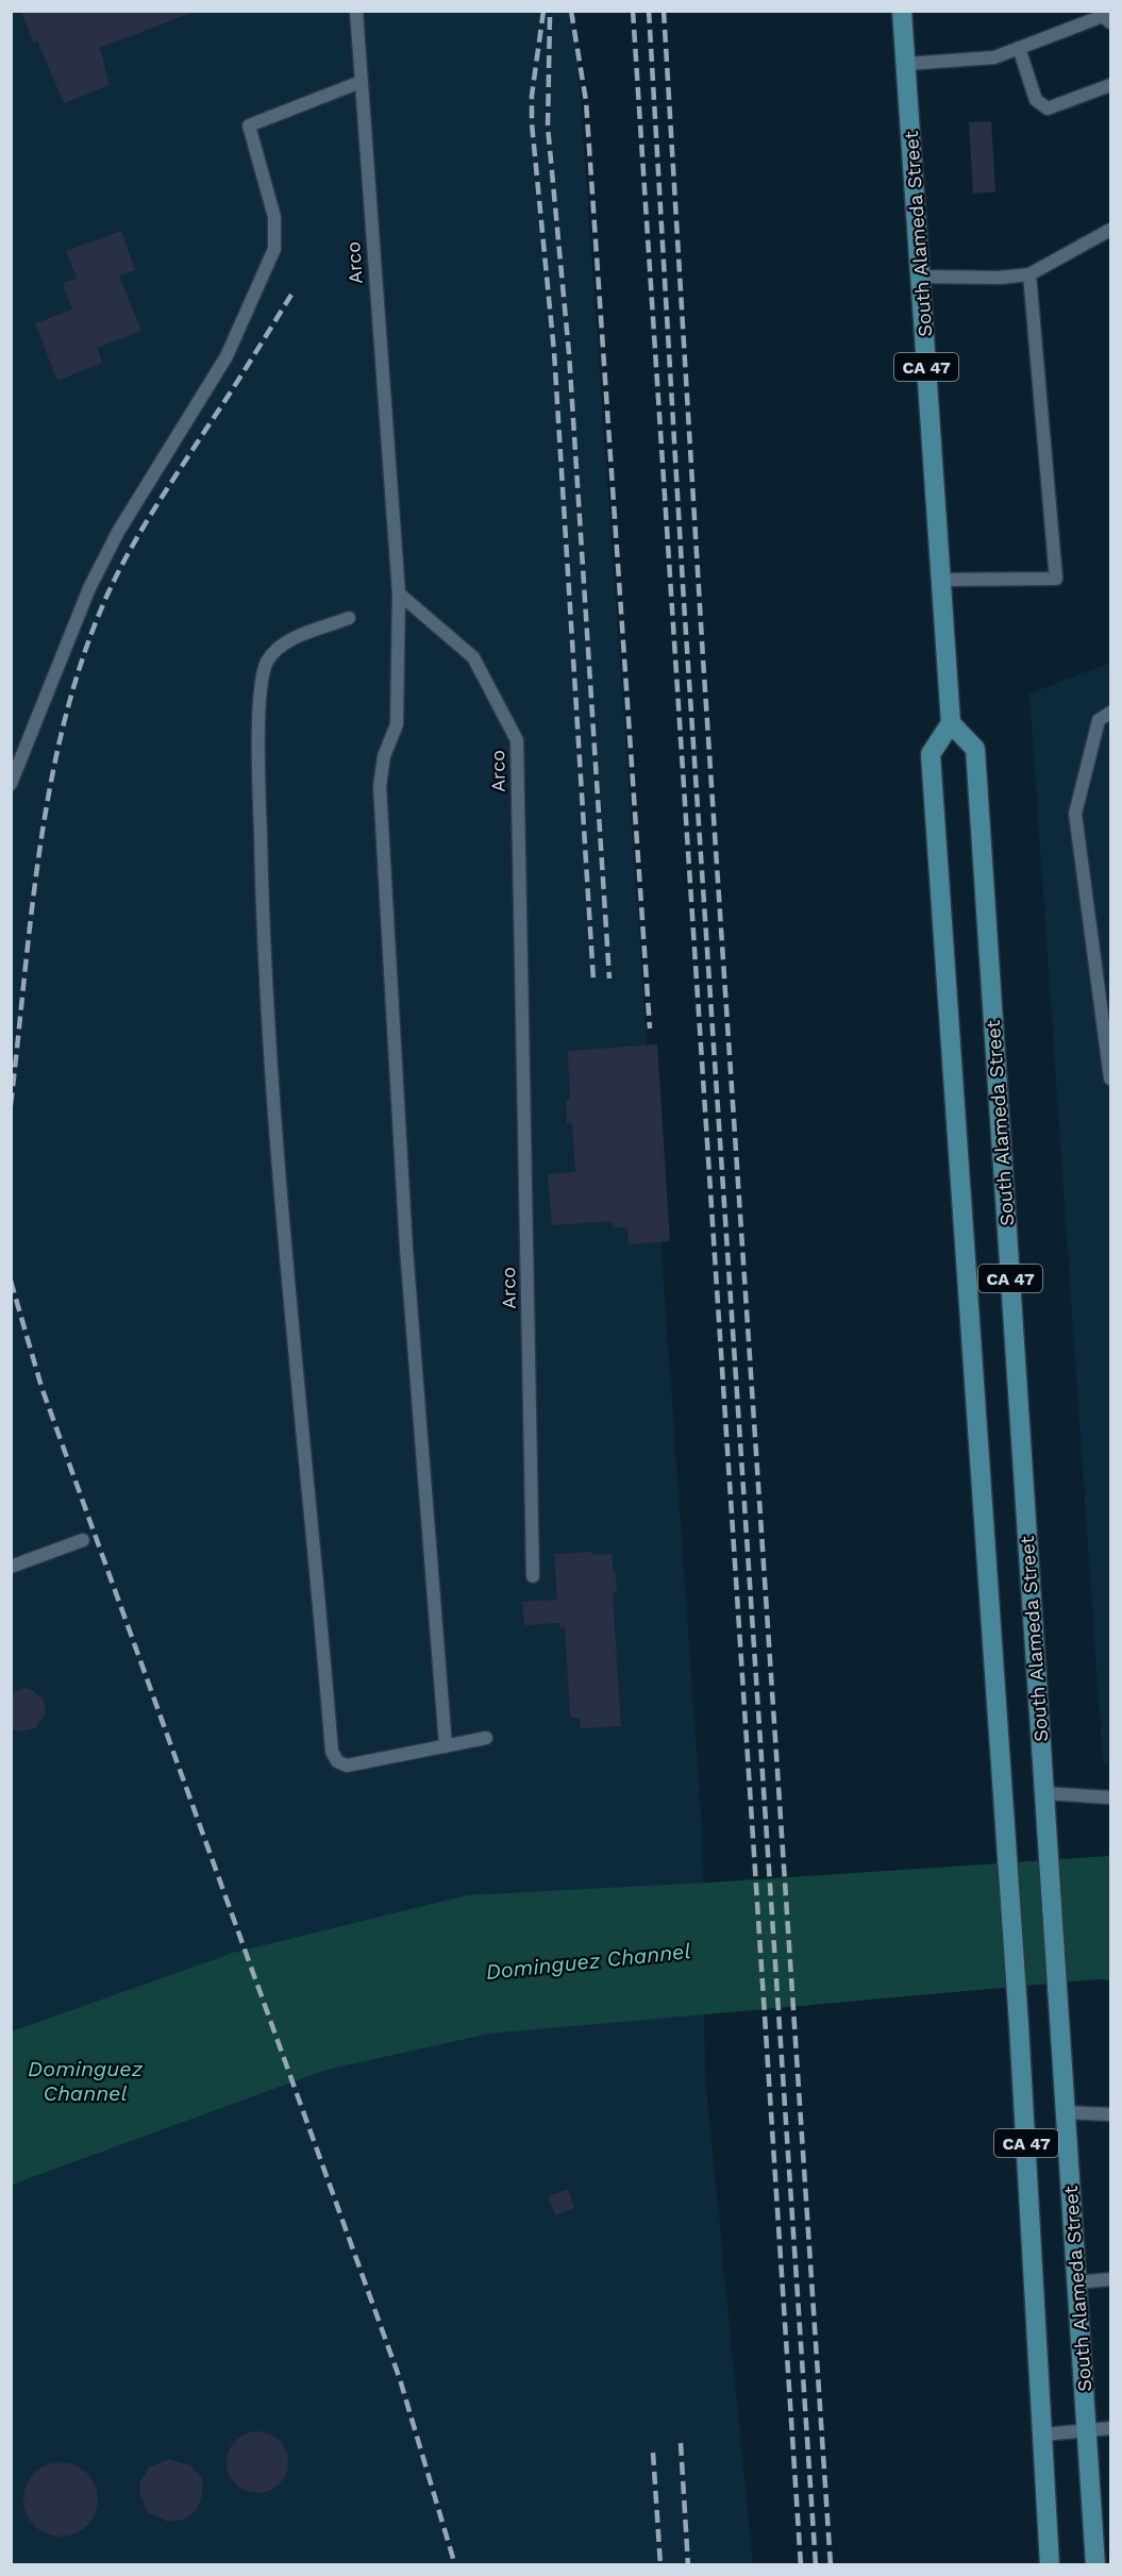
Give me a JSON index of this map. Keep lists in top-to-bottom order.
{
  "streets": {
    "main road": ["South Alameda Street", "CA 47"],
    "lane": ["Arco"]
  },
  "crossings": [
    ["South Alameda Street", "CA 47"]
  ],
  "water": ["Dominguez Channel"]
}
